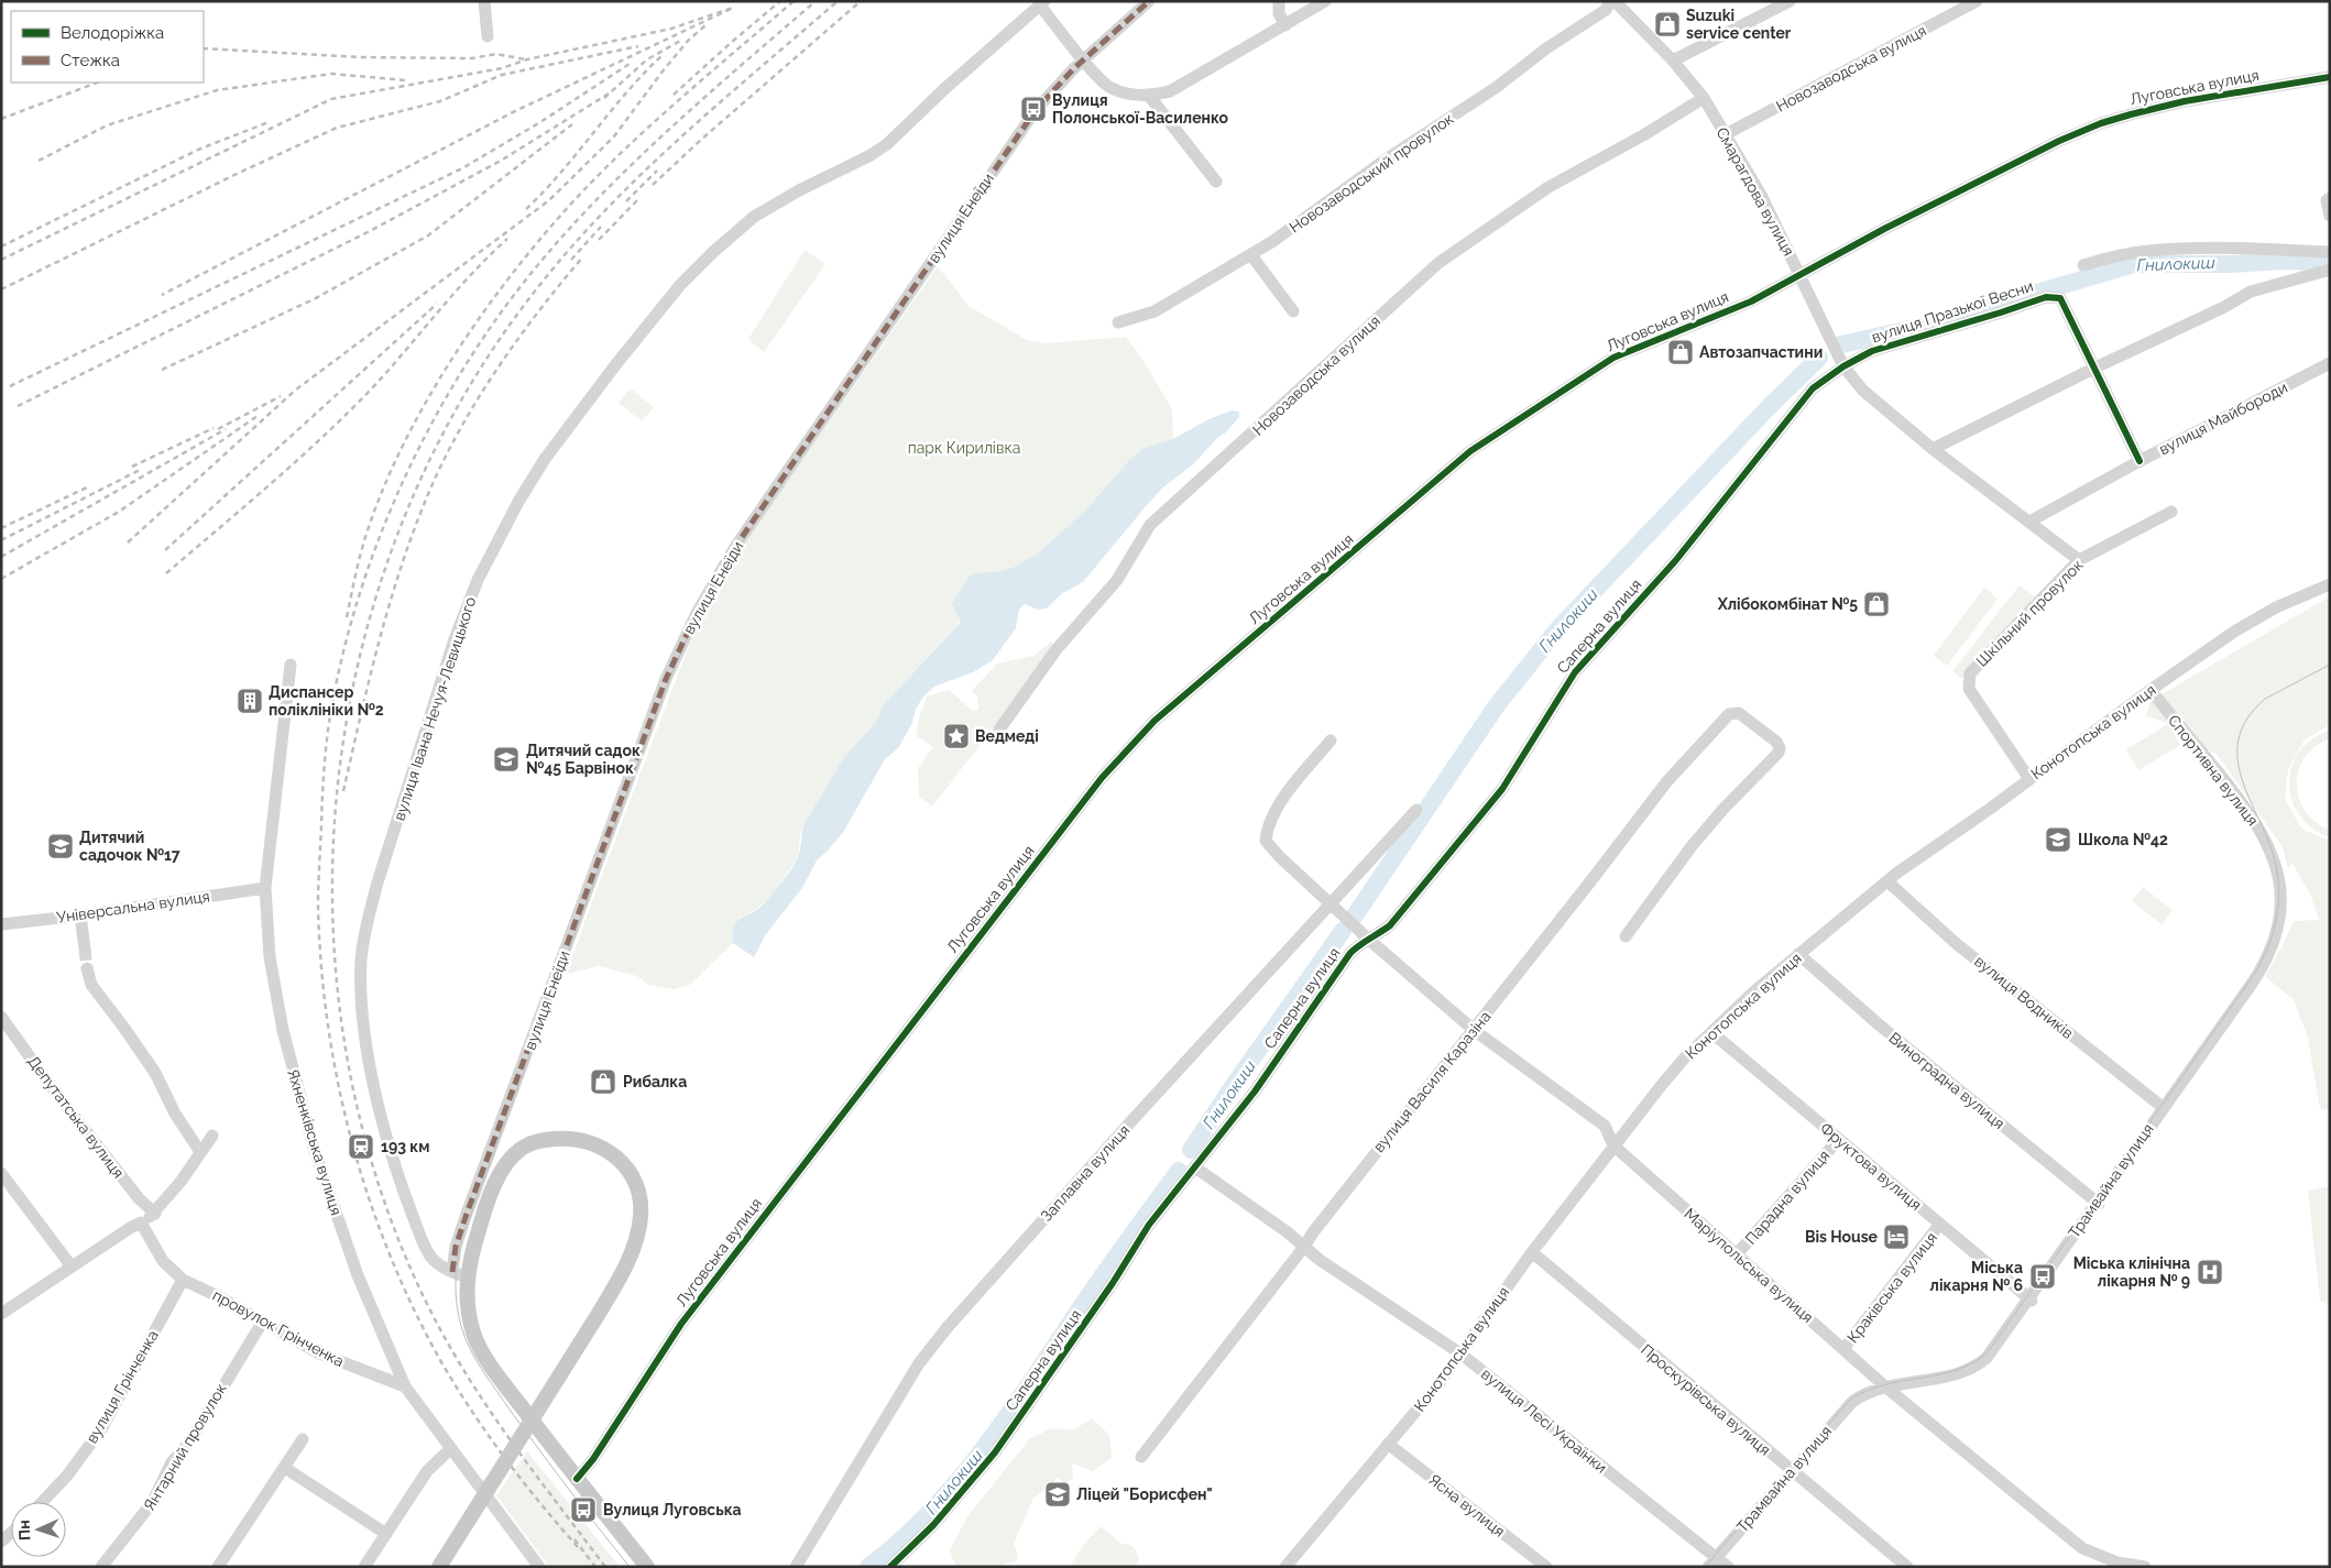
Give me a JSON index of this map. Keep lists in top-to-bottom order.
{
  "streets": {
    "street": [
      "Новозаводська вулиця",
      "Луговська вулиця",
      "Новозаводський провулок",
      "Смарагдова вулиця",
      "вулиця Енеїди",
      "вулиця Празької Весни",
      "вулиця Майбороди",
      "Шкільний провулок",
      "Саперна вулиця",
      "вулиця Івана Нечуя-Левицького",
      "Конотопська вулиця",
      "Спортивна вулиця",
      "Універсальна вулиця",
      "вулиця Водників",
      "Виноградна вулиця",
      "вулиця Василя Каразіна",
      "Депутатська вулиця",
      "Яхненківська вулиця",
      "Фруктова вулиця",
      "Заплавна вулиця",
      "Трамвайна вулиця",
      "Парадна вулиця",
      "Маріупольська вулиця",
      "Краківська вулиця",
      "провулок Грінченка",
      "вулиця Грінченка",
      "Проскурівська вулиця",
      "вулиця Лесі Українки",
      "Янтарний провулок",
      "Ясна вулиця"
    ]
  },
  "crossings": [
    ["Новозаводська вулиця", "Смарагдова вулиця"],
    ["Луговська вулиця", "Смарагдова вулиця"],
    ["Смарагдова вулиця", "вулиця Празької Весни"],
    ["Смарагдова вулиця", "вулиця Майбороди"],
    ["Смарагдова вулиця", "Шкільний провулок"],
    ["Смарагдова вулиця", "Саперна вулиця"],
    ["вулиця Енеїди", "вулиця Івана Нечуя-Левицького"],
    ["вулиця Празької Весни", "вулиця Майбороди"],
    ["вулиця Празької Весни", "Саперна вулиця"],
    ["Шкільний провулок", "Конотопська вулиця"],
    ["Саперна вулиця", "Маріупольська вулиця"],
    ["Саперна вулиця", "вулиця Лесі Українки"],
    ["Конотопська вулиця", "Спортивна вулиця"],
    ["Конотопська вулиця", "вулиця Водників"],
    ["Конотопська вулиця", "Виноградна вулиця"],
    ["Конотопська вулиця", "Фруктова вулиця"],
    ["Конотопська вулиця", "Маріупольська вулиця"],
    ["Конотопська вулиця", "Проскурівська вулиця"],
    ["Конотопська вулиця", "вулиця Лесі Українки"],
    ["Конотопська вулиця", "Ясна вулиця"],
    ["Спортивна вулиця", "Трамвайна вулиця"],
    ["Універсальна вулиця", "Яхненківська вулиця"],
    ["вулиця Водників", "Трамвайна вулиця"],
    ["Виноградна вулиця", "Трамвайна вулиця"],
    ["вулиця Василя Каразіна", "Маріупольська вулиця"],
    ["вулиця Василя Каразіна", "вулиця Лесі Українки"],
    ["Яхненківська вулиця", "провулок Грінченка"],
    ["Фруктова вулиця", "Трамвайна вулиця"],
    ["Фруктова вулиця", "Парадна вулиця"],
    ["Фруктова вулиця", "Краківська вулиця"],
    ["Заплавна вулиця", "Маріупольська вулиця"],
    ["Трамвайна вулиця", "Маріупольська вулиця"],
    ["Трамвайна вулиця", "Проскурівська вулиця"],
    ["Трамвайна вулиця", "вулиця Лесі Українки"],
    ["Парадна вулиця", "Маріупольська вулиця"],
    ["Маріупольська вулиця", "Краківська вулиця"],
    ["провулок Грінченка", "вулиця Грінченка"],
    ["провулок Грінченка", "Янтарний провулок"]
  ],
  "water": ["Гнилокиш"],
  "parks": ["парк Кирилівка"],
  "places": {
    "shop": [
      "Suzuki service center",
      "Автозапчастини",
      "Хлібокомбінат №5",
      "Рибалка"
    ],
    "bus stop": ["Вулиця Полонської-Василенко", "Міська лікарня № 6", "Вулиця Луговська"],
    "building": ["Диспансер поліклініки №2"],
    "place": ["Ведмеді"],
    "school or university": [
      "Дитячий садок №45 Барвінок",
      "Школа №42",
      "Дитячий садочок №17",
      "Ліцей \"Борисфен\""
    ],
    "station": ["193 км"],
    "hotel": ["Bis House"],
    "hospital": ["Міська клінічна лікарня № 9"]
  },
  "legend": ["Велодоріжка", "Стежка"],
  "north": "left"
}
